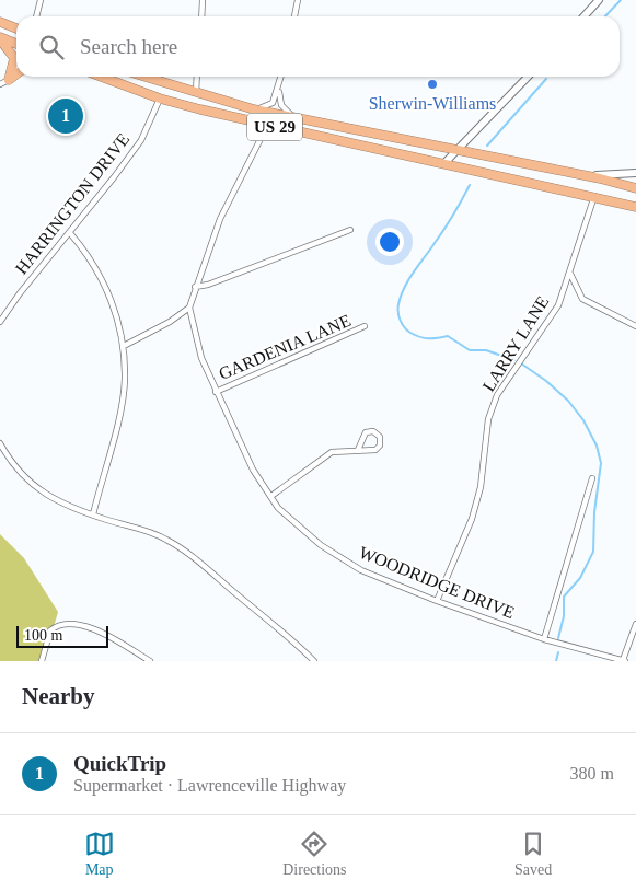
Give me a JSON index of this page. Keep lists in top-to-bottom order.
{
  "streets": {
    "highway": ["US 29"],
    "street": [
      "HARRINGTON DRIVE",
      "LARRY LANE",
      "GARDENIA LANE",
      "WOODRIDGE DRIVE"
    ]
  },
  "crossings": [
    ["US 29", "HARRINGTON DRIVE"],
    ["US 29", "LARRY LANE"],
    ["US 29", "WOODRIDGE DRIVE"],
    ["LARRY LANE", "WOODRIDGE DRIVE"],
    ["GARDENIA LANE", "WOODRIDGE DRIVE"]
  ],
  "places": ["Sherwin-Williams"],
  "scale_bar": "100 m",
  "page": {
    "search": "Search here",
    "pins": "1",
    "scale": "100 m",
    "heading": "Nearby",
    "list": [
      {
        "mark": "1",
        "name": "QuickTrip",
        "note": "Supermarket · Lawrenceville Highway",
        "value": "380 m"
      }
    ],
    "nav": ["Map", "Directions", "Saved"]
  }
}
